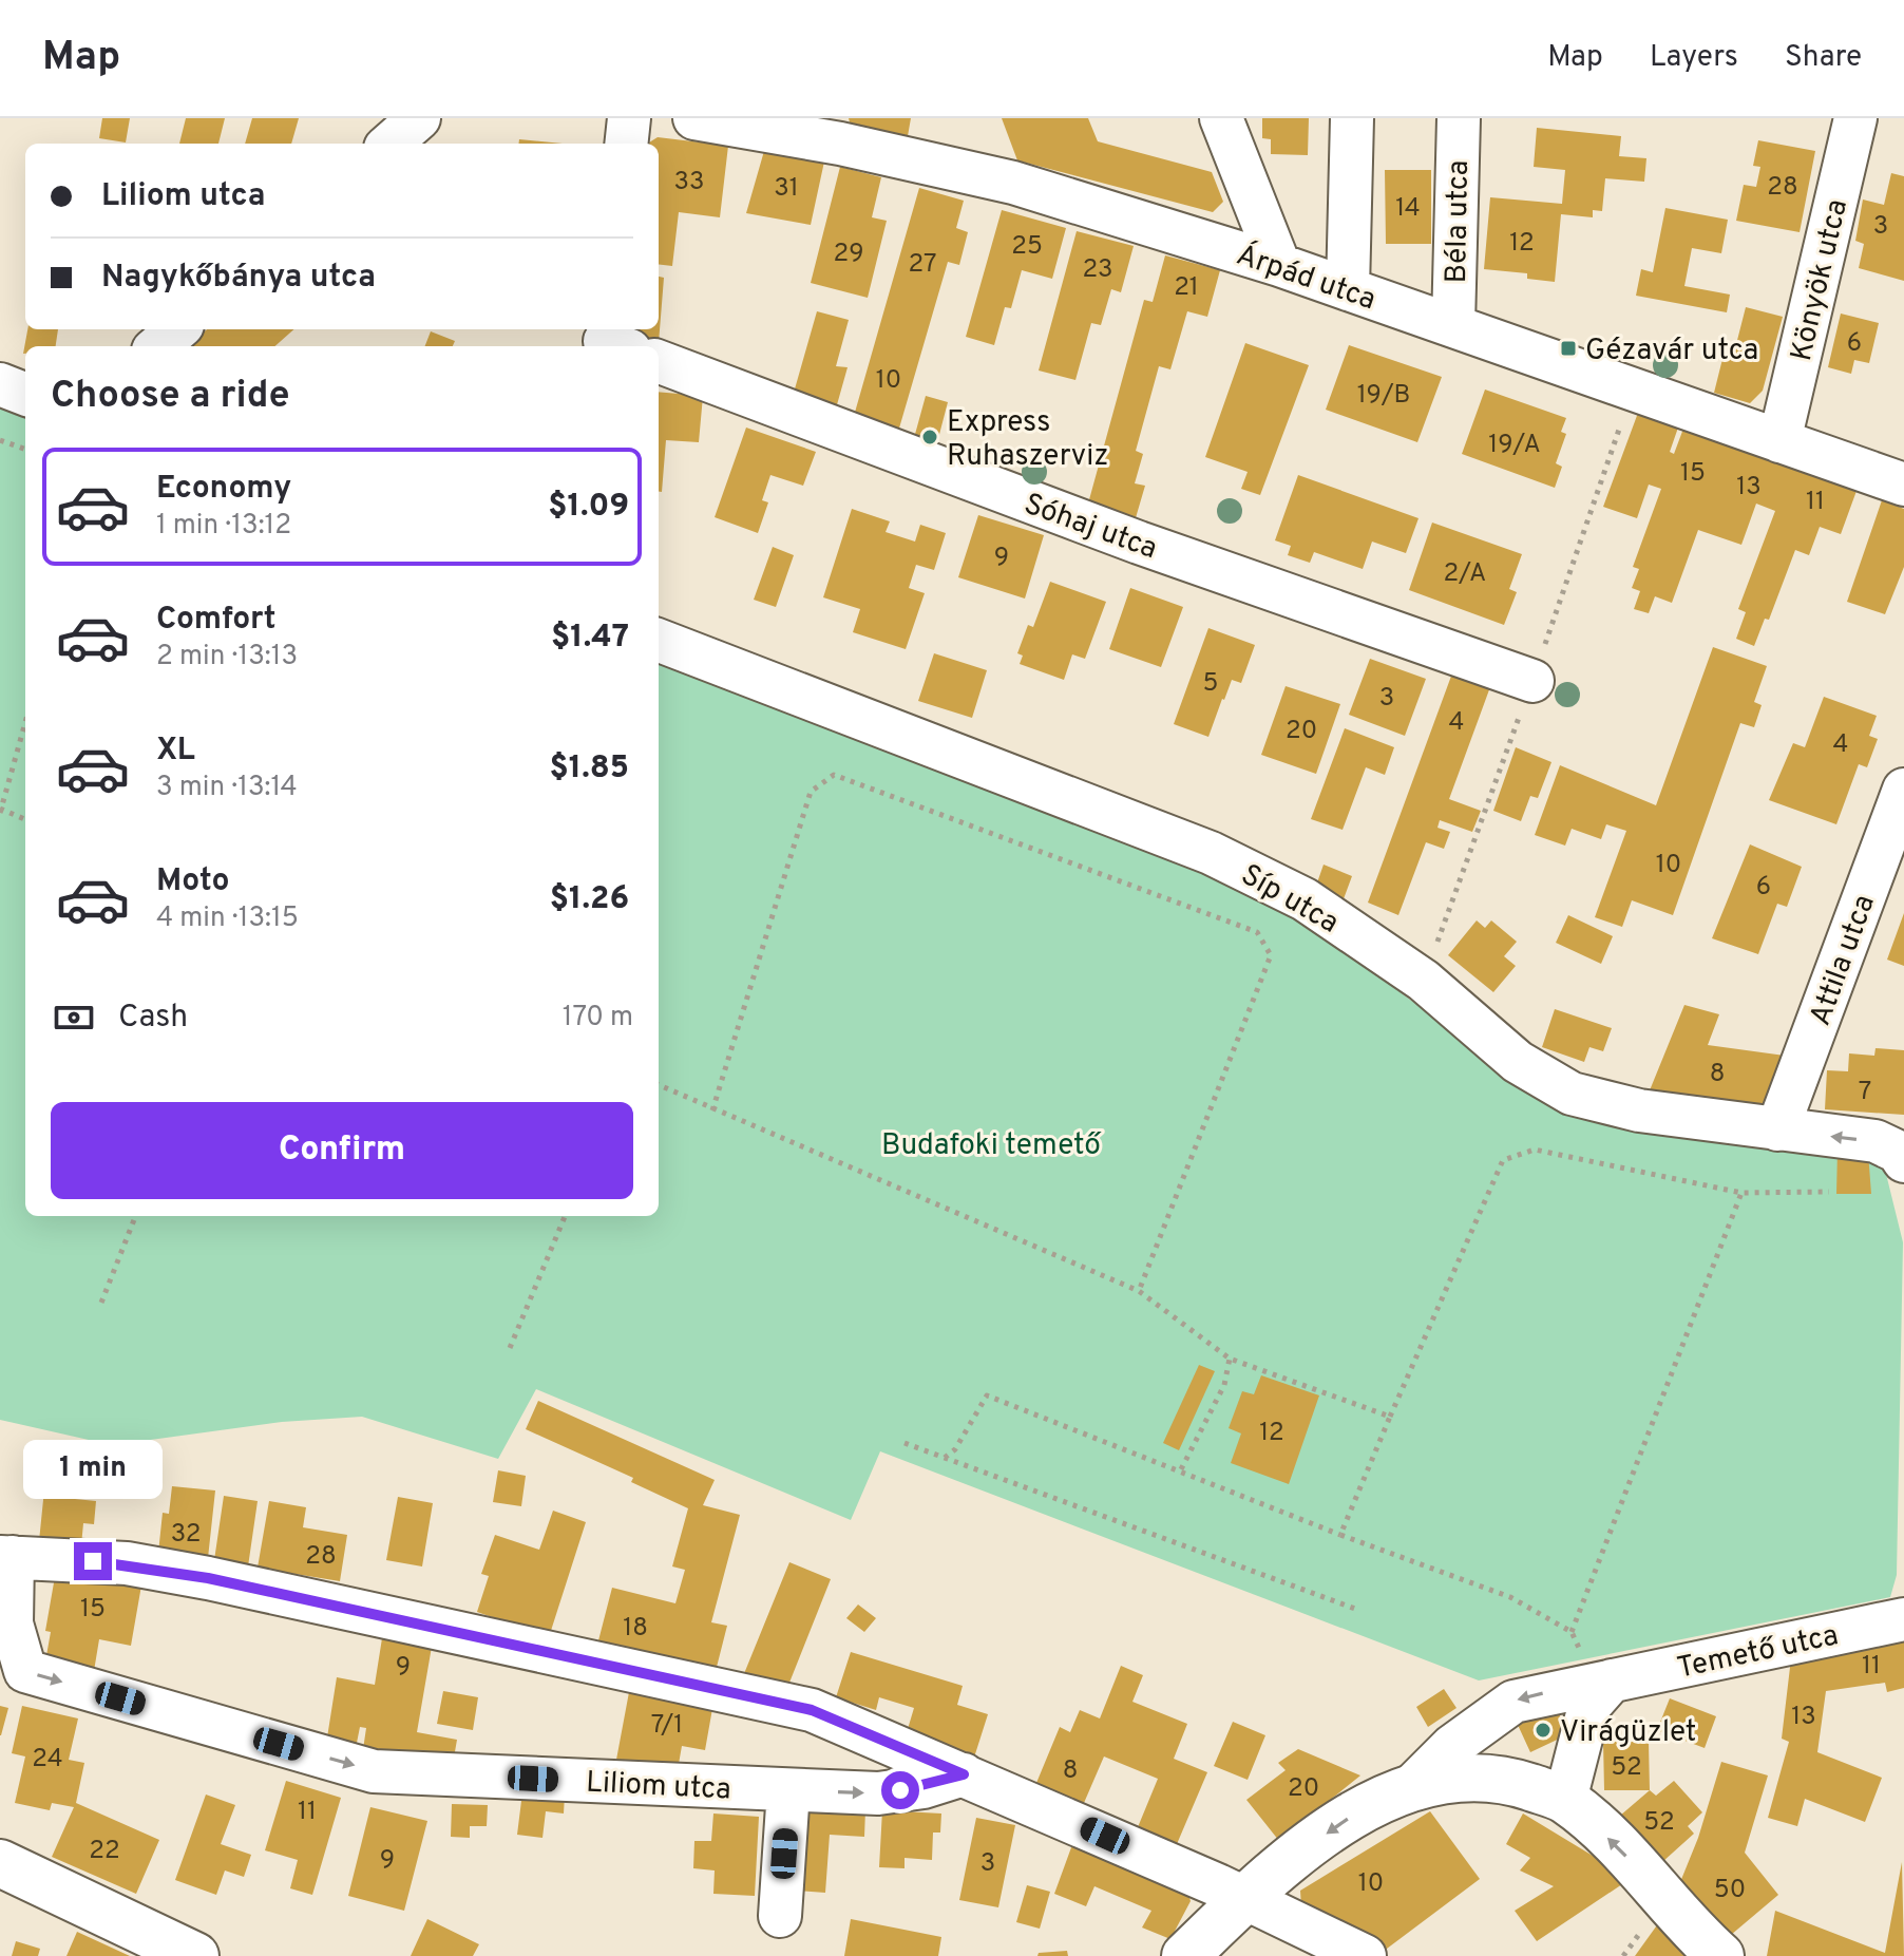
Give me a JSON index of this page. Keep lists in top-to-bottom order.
{
  "streets": {
    "street": [
      "Béla utca",
      "Árpád utca",
      "Könyök utca",
      "Sóhaj utca",
      "Síp utca",
      "Attila utca",
      "Temető utca",
      "Liliom utca"
    ]
  },
  "crossings": [
    ["Béla utca", "Árpád utca"],
    ["Árpád utca", "Könyök utca"],
    ["Síp utca", "Attila utca"]
  ],
  "one_way": ["Temető utca"],
  "parks": ["Budafoki temető"],
  "places": {
    "transit": ["Gézavár utca"],
    "other": ["Express Ruhaszerviz", "Virágüzlet"]
  },
  "house_numbers": [
    "33",
    "28",
    "31",
    "14",
    "3",
    "12",
    "25",
    "29",
    "27",
    "23",
    "21",
    "6",
    "10",
    "19/B",
    "19/A",
    "15",
    "13",
    "11",
    "9",
    "2/A",
    "5",
    "3",
    "4",
    "20",
    "4",
    "10",
    "6",
    "8",
    "7",
    "12",
    "32",
    "28",
    "15",
    "18",
    "11",
    "9",
    "13",
    "7/1",
    "24",
    "52",
    "8",
    "20",
    "11",
    "52",
    "22",
    "9",
    "3",
    "10",
    "50"
  ],
  "page": {
    "header": "Map",
    "nav": ["Map", "Layers", "Share"],
    "banner": ["Liliom utca", "Nagykőbánya utca"],
    "heading": "Choose a ride",
    "list": [
      {
        "name": "Economy",
        "note": "1 min · 13:12",
        "value": "$1.09"
      },
      {
        "name": "Comfort",
        "note": "2 min · 13:13",
        "value": "$1.47"
      },
      {
        "name": "XL",
        "note": "3 min · 13:14",
        "value": "$1.85"
      },
      {
        "name": "Moto",
        "note": "4 min · 13:15",
        "value": "$1.26"
      }
    ],
    "pay": ["Cash", "170 m"],
    "buttons": "Confirm",
    "bubble": "1 min"
  }
}
